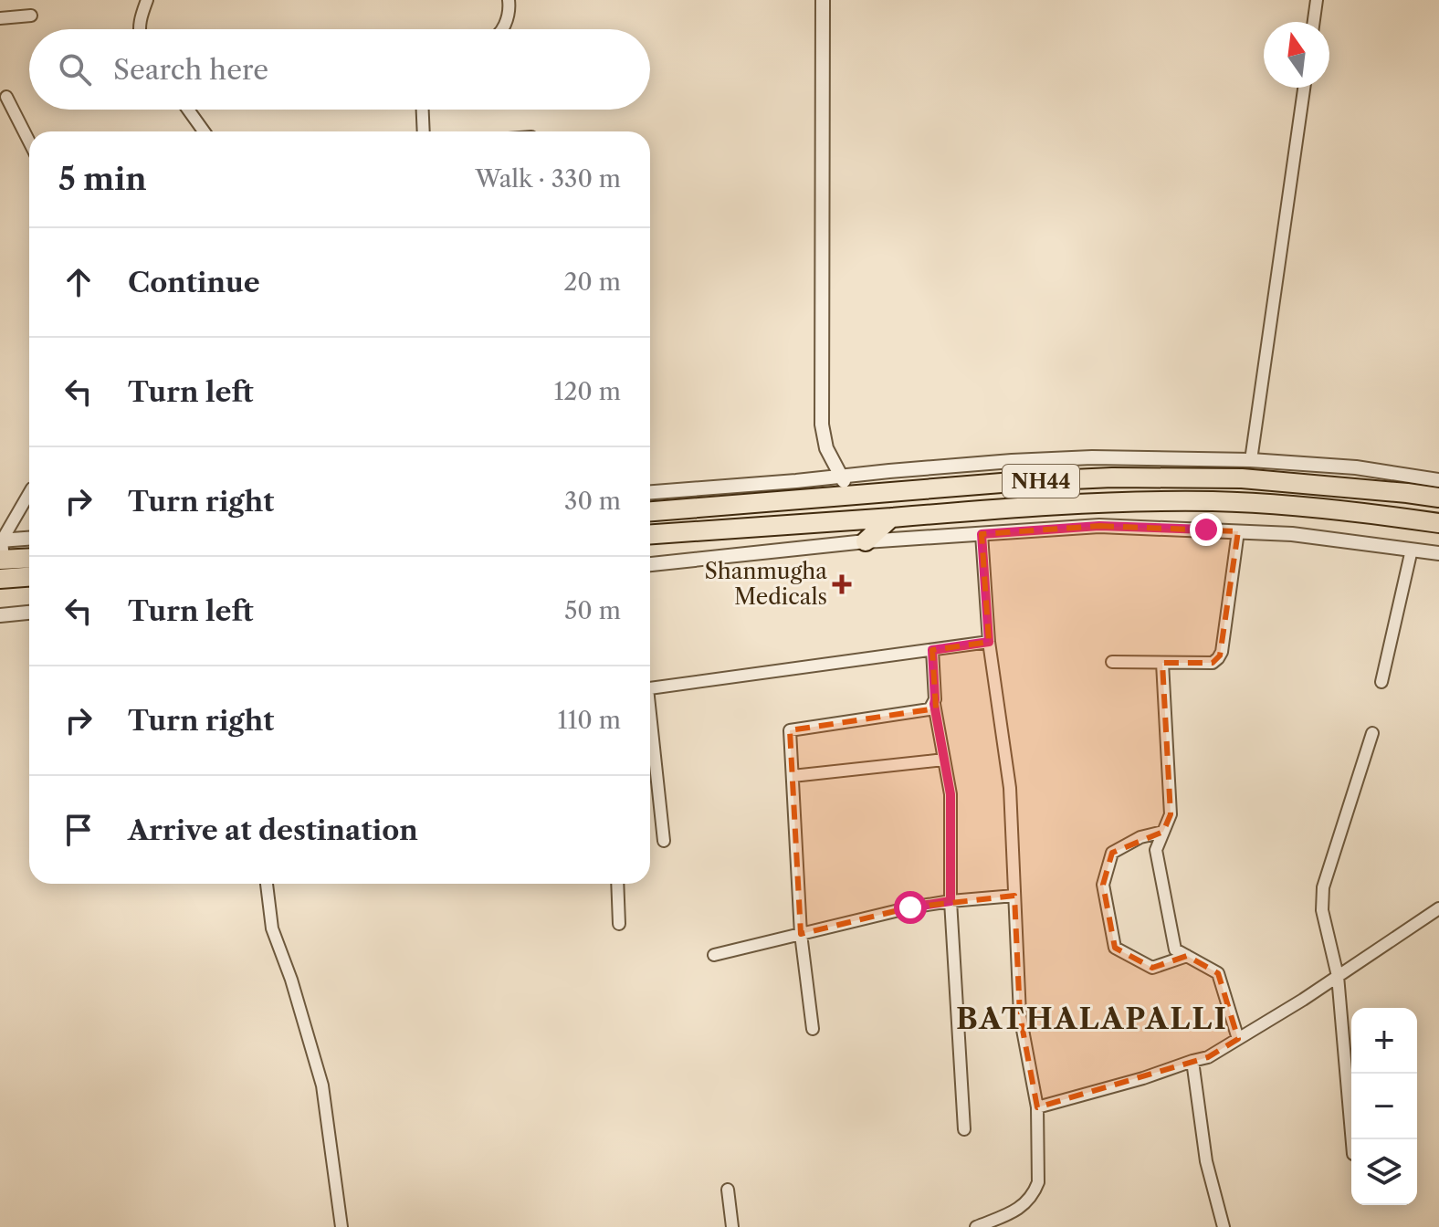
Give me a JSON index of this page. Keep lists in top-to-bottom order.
{
  "streets": {
    "highway": ["NH44"]
  },
  "districts": ["BATHALAPALLI"],
  "places": {
    "health": ["Shanmugha Medicals"]
  },
  "north": "top",
  "page": {
    "search": "Search here",
    "heading": ["5 min", "Walk · 330 m"],
    "list": [
      ["Continue", "20 m"],
      ["Turn left", "120 m"],
      ["Turn right", "30 m"],
      ["Turn left", "50 m"],
      ["Turn right", "110 m"],
      "Arrive at destination"
    ],
    "map_buttons": ["+", "−"]
  }
}
